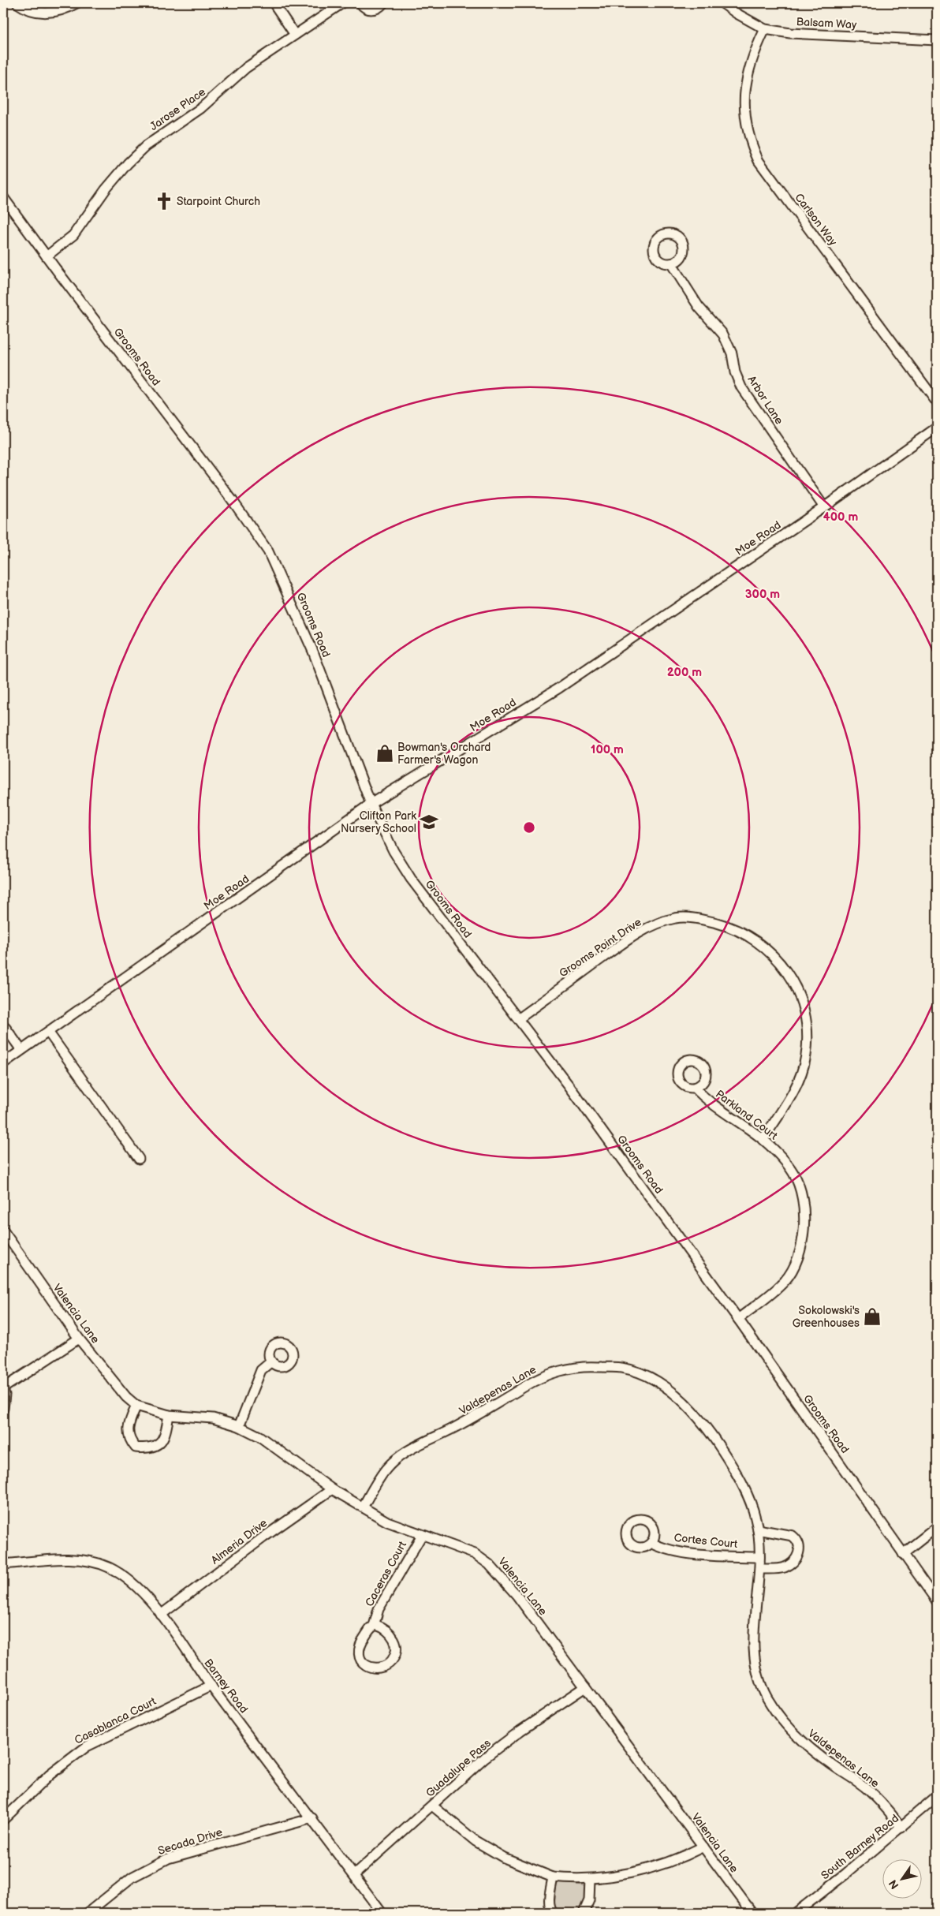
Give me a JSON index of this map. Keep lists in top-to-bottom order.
{
  "streets": {
    "street": [
      "Balsam Way",
      "Jarose Place",
      "Carlson Way",
      "Grooms Road",
      "Arbor Lane",
      "Moe Road",
      "Grooms Point Drive",
      "Parkland Court",
      "Valencia Lane",
      "Valdepenas Lane",
      "Cortes Court",
      "Almeria Drive",
      "Caceras Court",
      "Barney Road",
      "Casablanca Court",
      "Guadalupe Pass",
      "Secada Drive",
      "South Barney Road"
    ]
  },
  "crossings": [
    ["Balsam Way", "Carlson Way"],
    ["Jarose Place", "Grooms Road"],
    ["Grooms Road", "Moe Road"],
    ["Grooms Road", "Grooms Point Drive"],
    ["Grooms Road", "Parkland Court"],
    ["Arbor Lane", "Moe Road"],
    ["Grooms Point Drive", "Parkland Court"],
    ["Valencia Lane", "Valdepenas Lane"],
    ["Valencia Lane", "Almeria Drive"],
    ["Valencia Lane", "Caceras Court"],
    ["Valencia Lane", "Guadalupe Pass"],
    ["Valdepenas Lane", "Cortes Court"],
    ["Valdepenas Lane", "South Barney Road"],
    ["Almeria Drive", "Barney Road"],
    ["Barney Road", "Casablanca Court"],
    ["Barney Road", "Guadalupe Pass"],
    ["Barney Road", "Secada Drive"]
  ],
  "places": {
    "church": ["Starpoint Church"],
    "shop": ["Bowman's Orchard Farmer's Wagon", "Sokolowski's Greenhouses"],
    "school or university": ["Clifton Park Nursery School"]
  },
  "north": "bottom left",
  "rings": [
    "400 m",
    "300 m",
    "200 m",
    "100 m"
  ]
}
